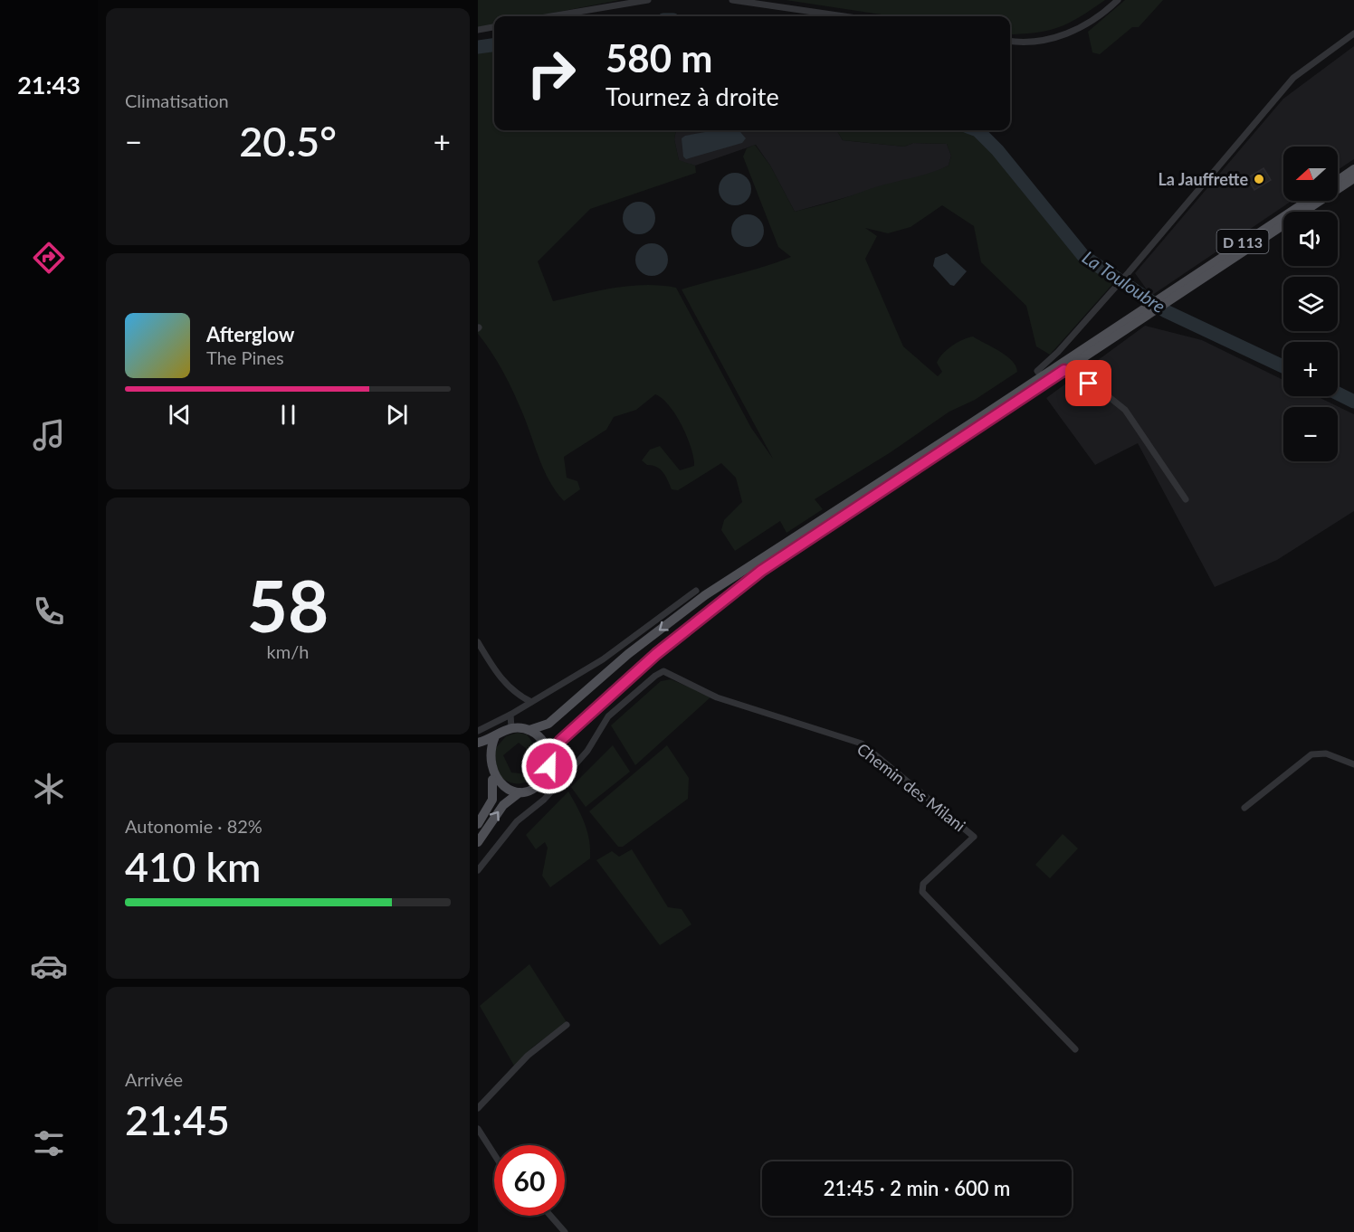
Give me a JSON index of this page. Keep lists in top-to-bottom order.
{
  "streets": {
    "main road": ["D 113"],
    "street": ["Chemin des Milani"]
  },
  "water": ["La Touloubre"],
  "places": ["La Jauffrette"],
  "north": "left",
  "page": {
    "tabs": "21:43",
    "tile": [
      "Climatisation",
      ["58", "km/h"],
      ["Autonomie · 82%", "410 km"],
      ["Arrivée", "21:45"]
    ],
    "turn": ["580 m", "Tournez à droite"],
    "heat": ["−", "20.5°", "+"],
    "map_buttons": ["+", "−"],
    "song": ["Afterglow", "The Pines"],
    "limit": "60",
    "trip": "21:45 · 2 min · 600 m"
  }
}
